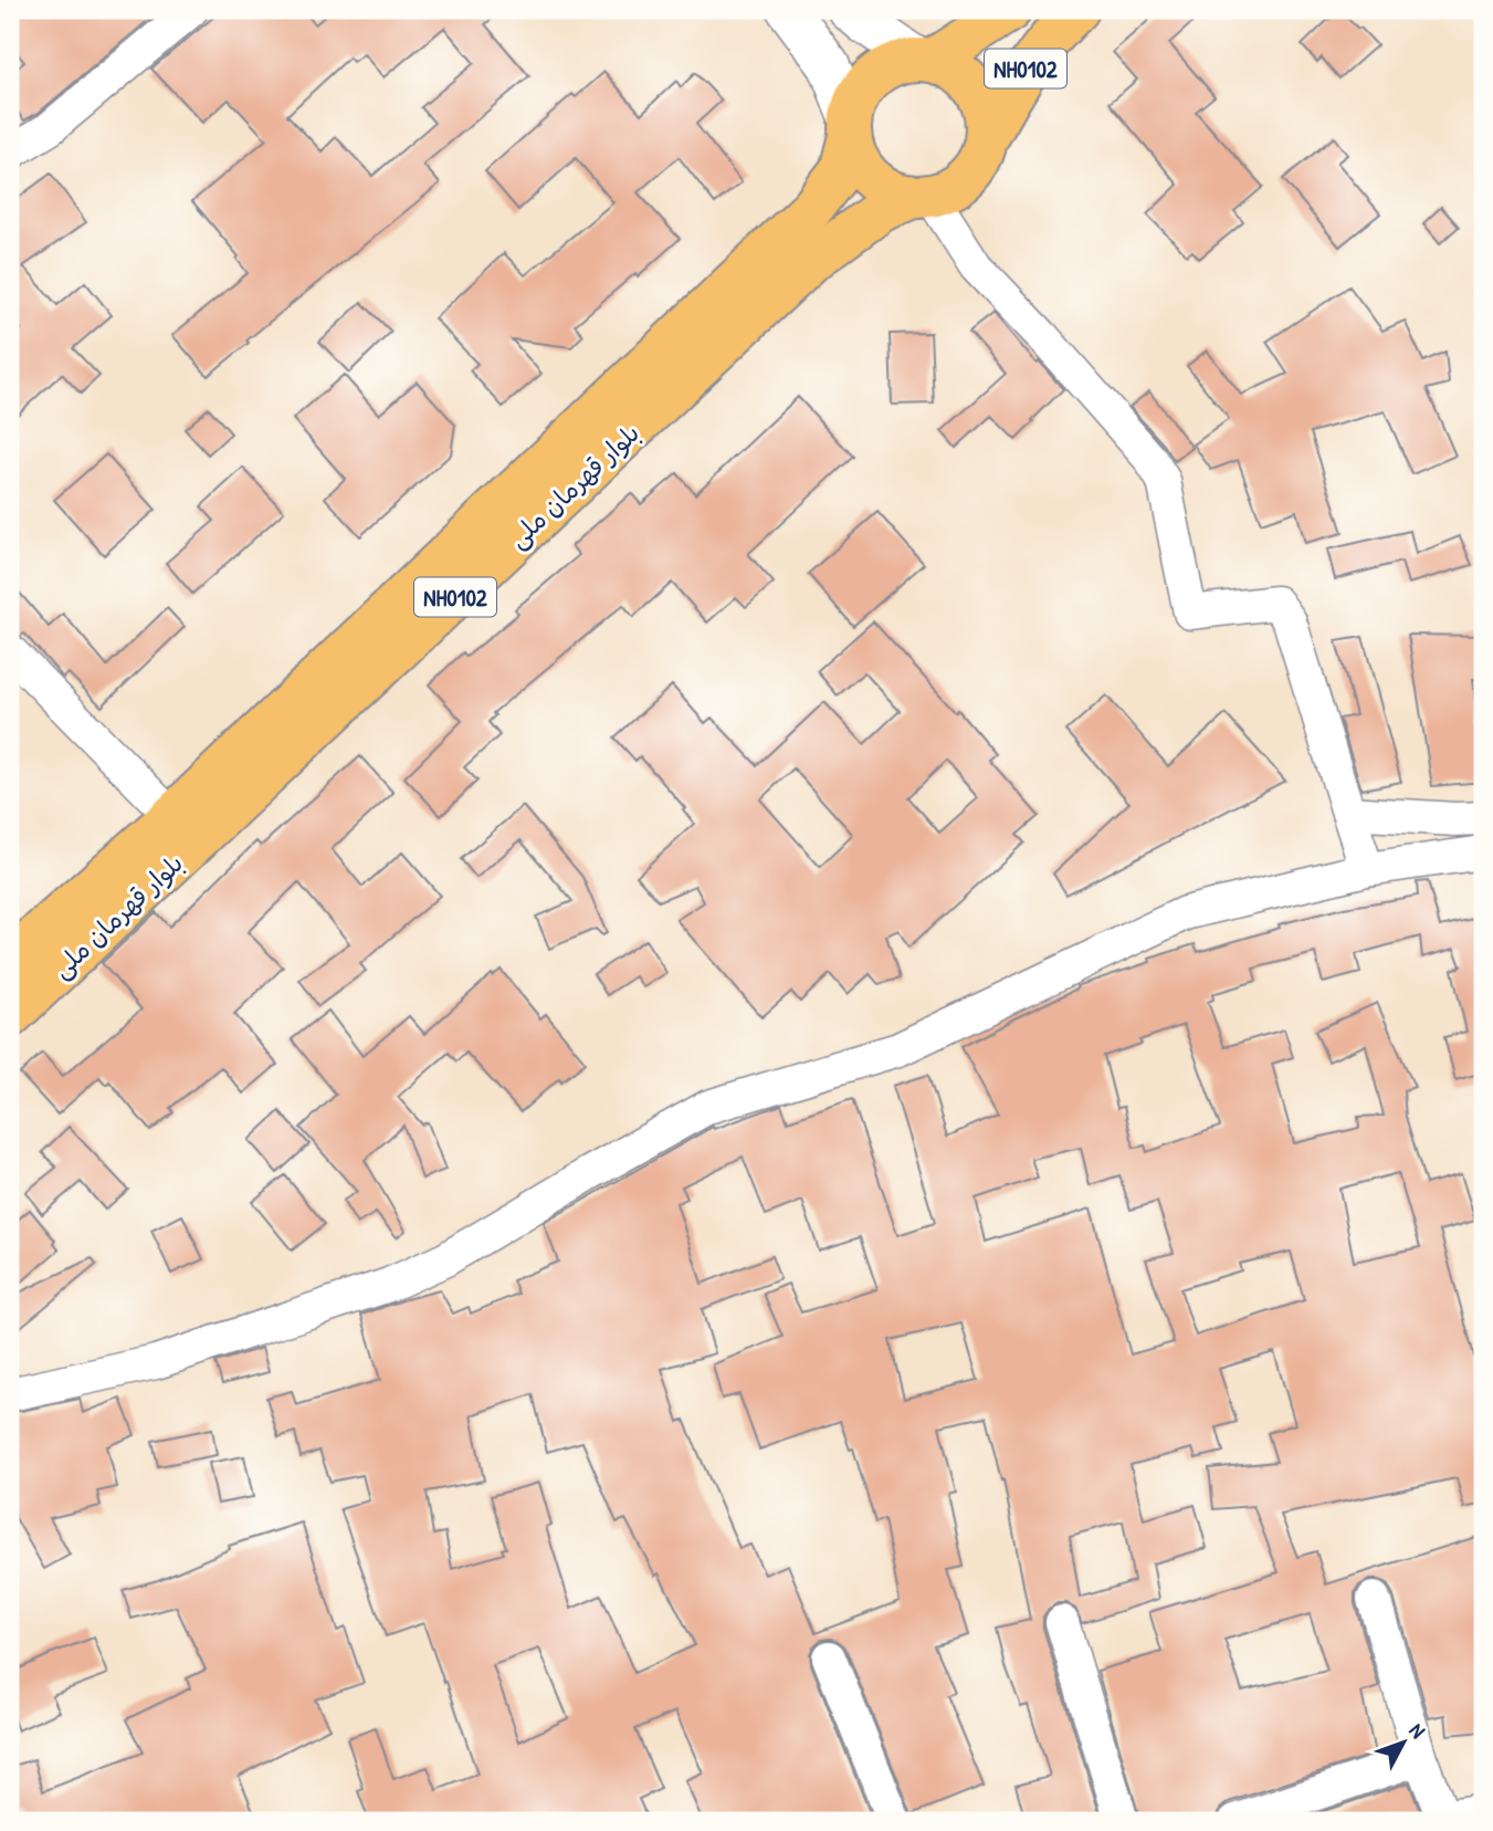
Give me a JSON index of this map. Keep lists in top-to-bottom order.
{
  "streets": {
    "highway": ["NH0102", "بلوار قهرمان ملی"]
  },
  "crossings": [
    ["NH0102", "بلوار قهرمان ملی"]
  ],
  "north": "top right"
}
